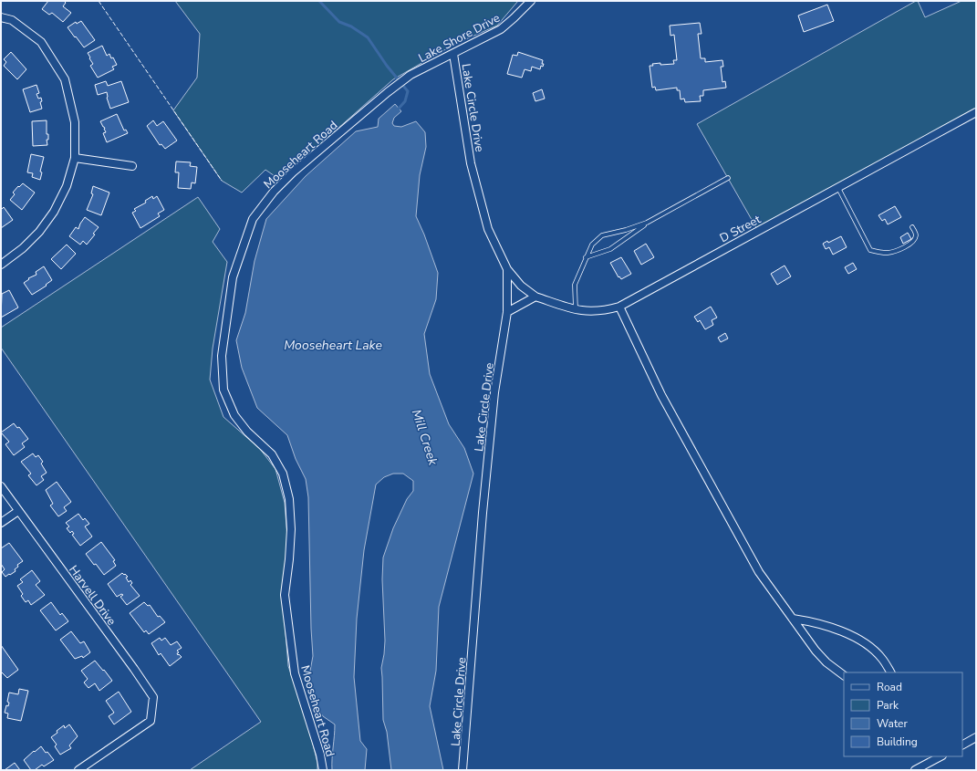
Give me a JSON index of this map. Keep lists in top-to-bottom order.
{
  "streets": {
    "street": [
      "Lake Shore Drive",
      "Lake Circle Drive",
      "Mooseheart Road",
      "D Street",
      "Harvell Drive"
    ]
  },
  "crossings": [
    ["Lake Shore Drive", "Lake Circle Drive"],
    ["Lake Shore Drive", "Mooseheart Road"],
    ["Lake Circle Drive", "D Street"]
  ],
  "water": ["Mooseheart Lake", "Mill Creek"],
  "legend": [
    "Road",
    "Park",
    "Water",
    "Building"
  ]
}
